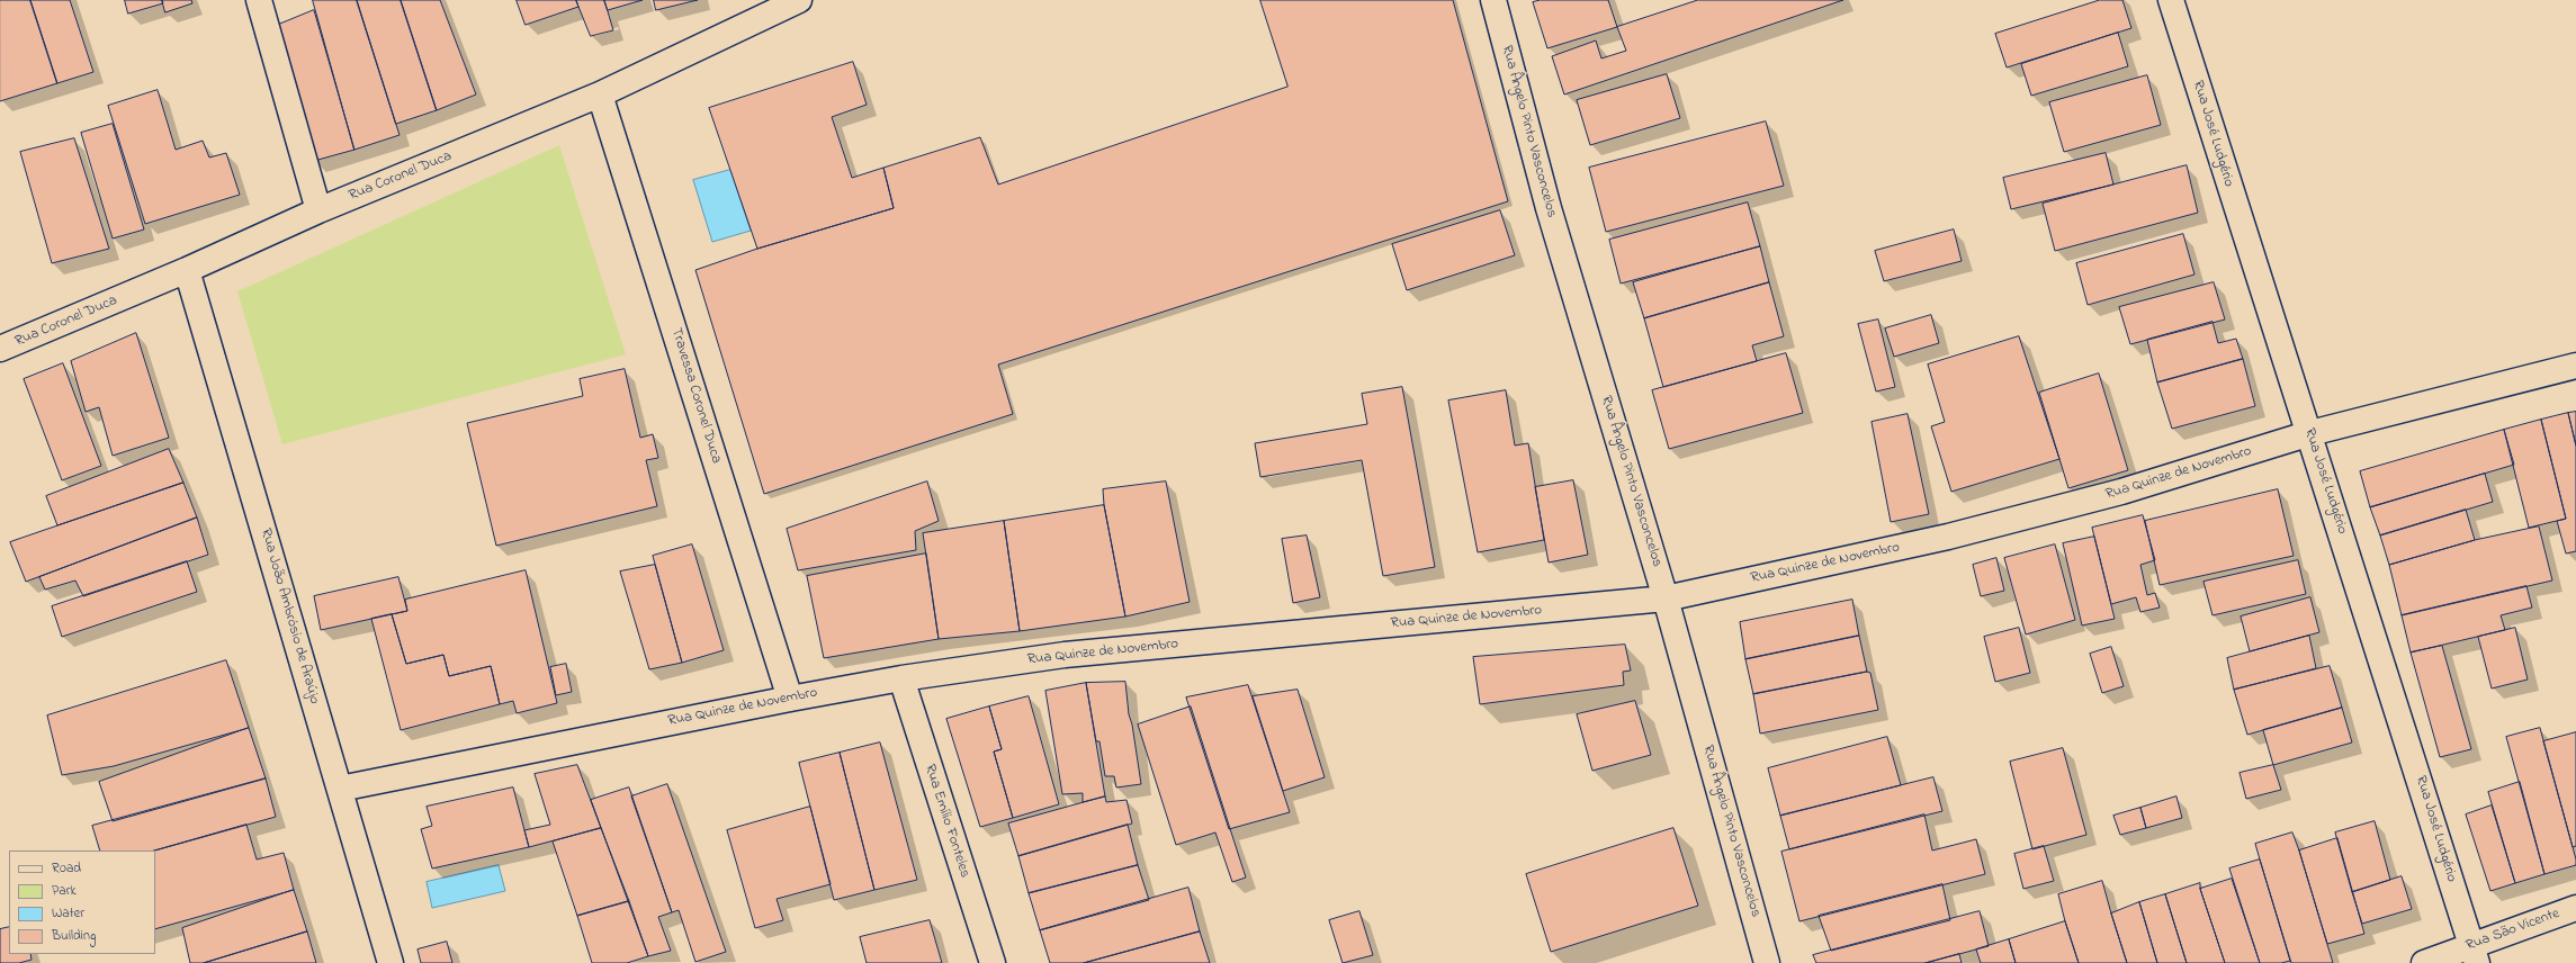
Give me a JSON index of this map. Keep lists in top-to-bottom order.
{
  "streets": {
    "street": [
      "Rua Ângelo Pinto Vasconcelos",
      "Rua José Ludgério",
      "Rua Coronel Duca",
      "Travessa Coronel Duca",
      "Rua Quinze de Novembro",
      "Rua João Ambrósio de Araújo",
      "Rua Emílio Fonteles",
      "Rua São Vicente"
    ]
  },
  "crossings": [
    ["Rua Ângelo Pinto Vasconcelos", "Rua Quinze de Novembro"],
    ["Rua José Ludgério", "Rua Quinze de Novembro"],
    ["Rua José Ludgério", "Rua São Vicente"],
    ["Rua Coronel Duca", "Travessa Coronel Duca"],
    ["Rua Coronel Duca", "Rua João Ambrósio de Araújo"],
    ["Travessa Coronel Duca", "Rua Quinze de Novembro"],
    ["Rua Quinze de Novembro", "Rua João Ambrósio de Araújo"],
    ["Rua Quinze de Novembro", "Rua Emílio Fonteles"]
  ],
  "legend": [
    "Road",
    "Park",
    "Water",
    "Building"
  ]
}
